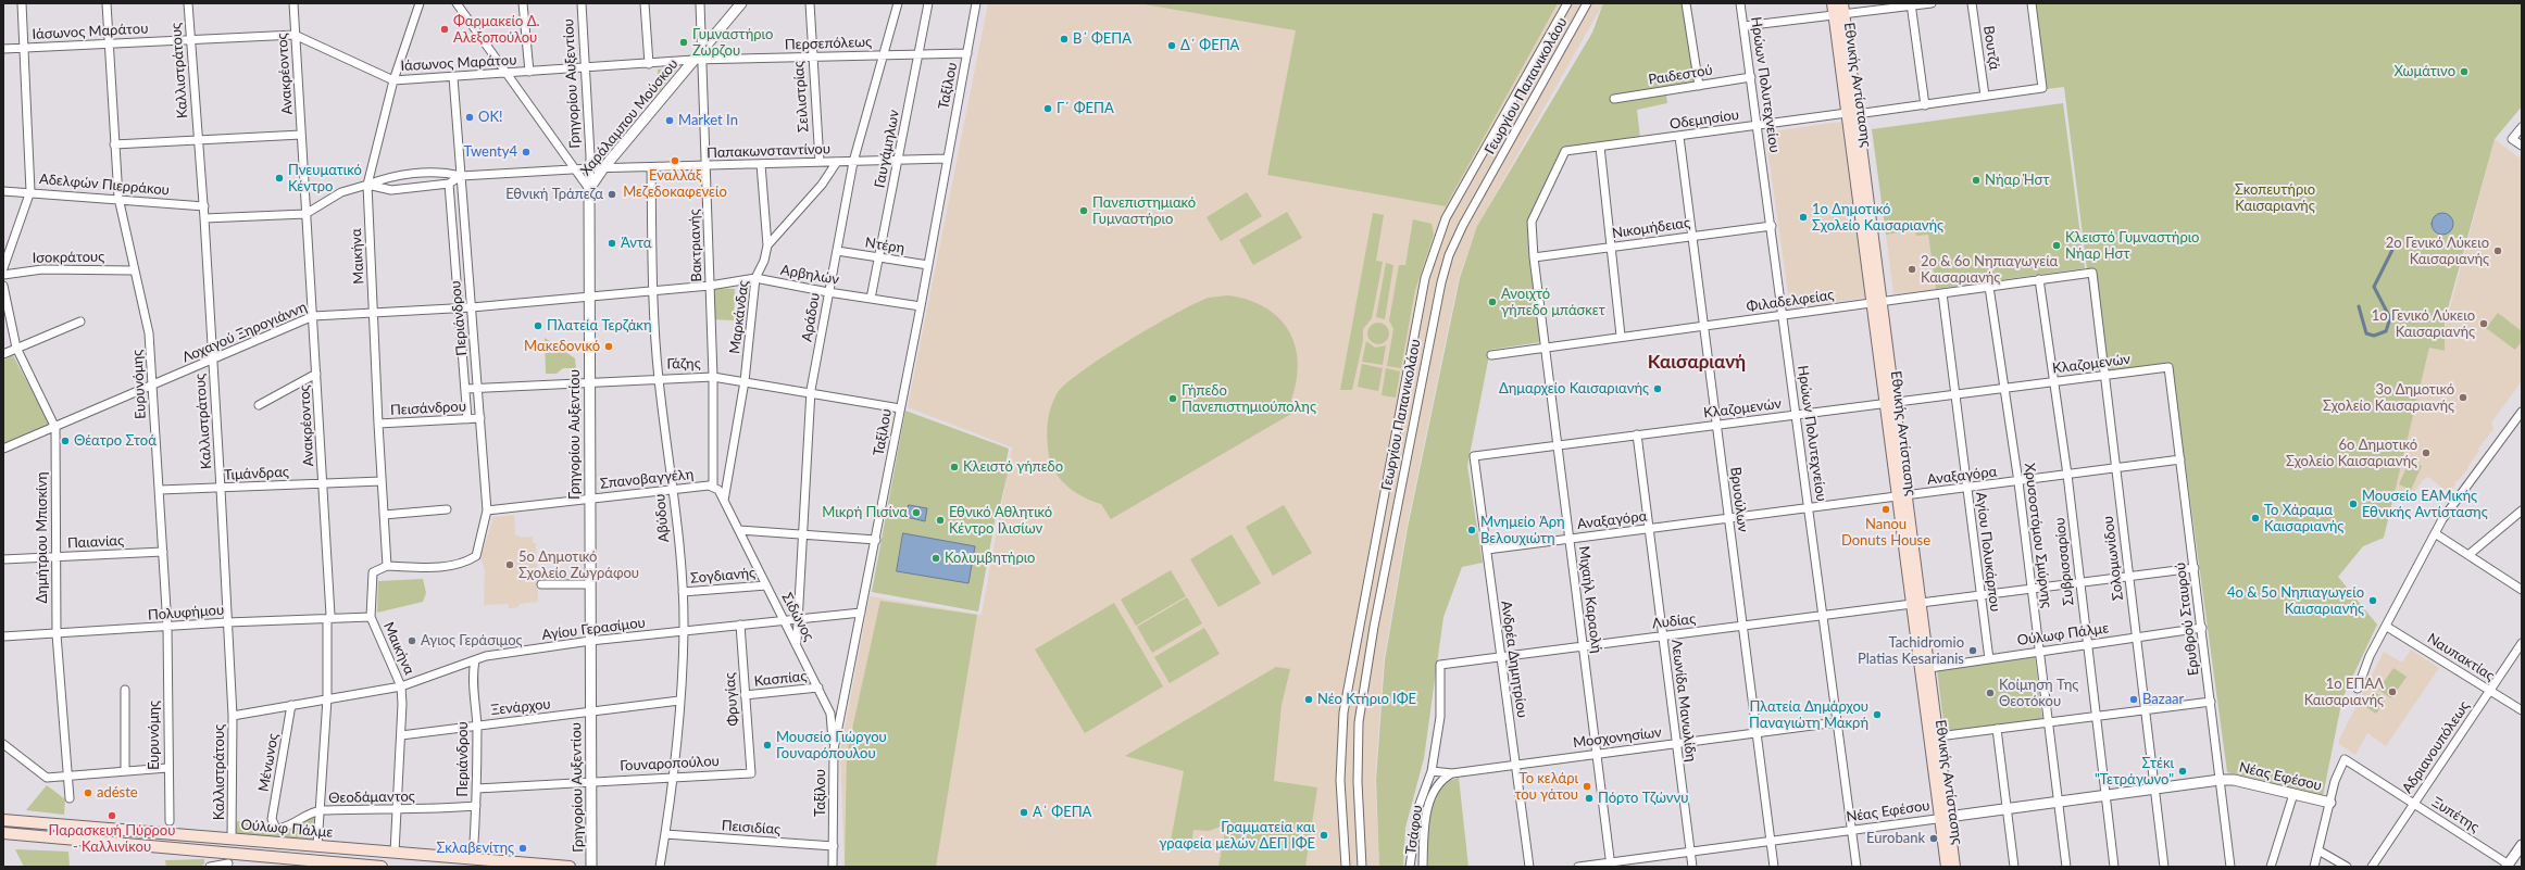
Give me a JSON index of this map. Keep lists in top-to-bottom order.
{
  "streets": {
    "main road": ["Εθνικής Αντίστασης", "Ούλωφ Πάλμε"],
    "street": [
      "Ιάσωνος Μαράτου",
      "Περσεπόλεως",
      "Βουτζά",
      "Καλλιστράτους",
      "Ανακρέοντος",
      "Ραιδεστού",
      "Γρηγορίου Αυξεντίου",
      "Ηρώων Πολυτεχνείου",
      "Ταξίλου",
      "Γεωργίου Παπανικολάου",
      "Σειλιστρίας",
      "Χαράλαμπου Μούσκου",
      "Οδεμησίου",
      "Γαυγάμηλων",
      "Παπακωνσταντίνου",
      "Αδελφών Πιερράκου",
      "Νικομήδειας",
      "Βακτριανής",
      "Ντέρη",
      "Μαικήνα",
      "Ισοκράτους",
      "Αρβηλών",
      "Φιλαδελφείας",
      "Μαρκάνδας",
      "Αράδου",
      "Περιάνδρου",
      "Λοχαγού Ξηρογιάννη",
      "Γάζης",
      "Κλαζομενών",
      "Ευρυνόμης",
      "Πεισάνδρου",
      "Τιμάνδρας",
      "Αναξαγόρα",
      "Σπανοβαγγέλη",
      "Βρυούλων",
      "Αβύδου",
      "Χρυσοστόμου Σμύρνης",
      "Δημήτριου Μπισκίνη",
      "Παιανίας",
      "Αγίου Πολυκάρπου",
      "Σολομωνίδου",
      "Συβρισσαρίου",
      "Σογδιανής",
      "Μιχαήλ Καραολή",
      "Πολυφήμου",
      "Σιδώνος",
      "Ερυθρού Σταυρού",
      "Λυδίας",
      "Αγίου Γερασίμου",
      "Ναυπακτίας",
      "Ανδρέα Δημητρίου",
      "Κασπίας",
      "Φρυγίας",
      "Λεωνίδα Μανωλίδη",
      "Ξενάρχου",
      "Μοσχονησίων",
      "Αδριανουπόλεως",
      "Μένωνος",
      "Γουναροπούλου",
      "Νέας Εφέσου",
      "Θεοδάμαντος",
      "Ξυπέτης",
      "Πεισιδίας",
      "Τσάφου"
    ]
  },
  "crossings": [
    ["Ιάσωνος Μαράτου", "Περσεπόλεως"],
    ["Ιάσωνος Μαράτου", "Καλλιστράτους"],
    ["Ιάσωνος Μαράτου", "Ανακρέοντος"],
    ["Ιάσωνος Μαράτου", "Γρηγορίου Αυξεντίου"],
    ["Ιάσωνος Μαράτου", "Μαικήνα"],
    ["Ιάσωνος Μαράτου", "Περιάνδρου"],
    ["Ιάσωνος Μαράτου", "Ευρυνόμης"],
    ["Περσεπόλεως", "Γρηγορίου Αυξεντίου"],
    ["Περσεπόλεως", "Ταξίλου"],
    ["Περσεπόλεως", "Σειλιστρίας"],
    ["Περσεπόλεως", "Χαράλαμπου Μούσκου"],
    ["Περσεπόλεως", "Γαυγάμηλων"],
    ["Περσεπόλεως", "Βακτριανής"],
    ["Περσεπόλεως", "Αράδου"],
    ["Βουτζά", "Οδεμησίου"],
    ["Καλλιστράτους", "Αδελφών Πιερράκου"],
    ["Καλλιστράτους", "Λοχαγού Ξηρογιάννη"],
    ["Καλλιστράτους", "Τιμάνδρας"],
    ["Καλλιστράτους", "Πολυφήμου"],
    ["Καλλιστράτους", "Αγίου Γερασίμου"],
    ["Καλλιστράτους", "Ούλωφ Πάλμε"],
    ["Ανακρέοντος", "Λοχαγού Ξηρογιάννη"],
    ["Ανακρέοντος", "Τιμάνδρας"],
    ["Ανακρέοντος", "Πολυφήμου"],
    ["Ανακρέοντος", "Αγίου Γερασίμου"],
    ["Ανακρέοντος", "Ούλωφ Πάλμε"],
    ["Ανακρέοντος", "Θεοδάμαντος"],
    ["Ραιδεστού", "Ηρώων Πολυτεχνείου"],
    ["Γρηγορίου Αυξεντίου", "Χαράλαμπου Μούσκου"],
    ["Γρηγορίου Αυξεντίου", "Παπακωνσταντίνου"],
    ["Γρηγορίου Αυξεντίου", "Αρβηλών"],
    ["Γρηγορίου Αυξεντίου", "Λοχαγού Ξηρογιάννη"],
    ["Γρηγορίου Αυξεντίου", "Γάζης"],
    ["Γρηγορίου Αυξεντίου", "Σπανοβαγγέλη"],
    ["Γρηγορίου Αυξεντίου", "Αγίου Γερασίμου"],
    ["Γρηγορίου Αυξεντίου", "Ξενάρχου"],
    ["Γρηγορίου Αυξεντίου", "Γουναροπούλου"],
    ["Ηρώων Πολυτεχνείου", "Οδεμησίου"],
    ["Ηρώων Πολυτεχνείου", "Νικομήδειας"],
    ["Ηρώων Πολυτεχνείου", "Φιλαδελφείας"],
    ["Ηρώων Πολυτεχνείου", "Κλαζομενών"],
    ["Ηρώων Πολυτεχνείου", "Αναξαγόρα"],
    ["Ηρώων Πολυτεχνείου", "Λυδίας"],
    ["Ηρώων Πολυτεχνείου", "Μοσχονησίων"],
    ["Ηρώων Πολυτεχνείου", "Νέας Εφέσου"],
    ["Εθνικής Αντίστασης", "Οδεμησίου"],
    ["Εθνικής Αντίστασης", "Φιλαδελφείας"],
    ["Εθνικής Αντίστασης", "Κλαζομενών"],
    ["Εθνικής Αντίστασης", "Αναξαγόρα"],
    ["Εθνικής Αντίστασης", "Λυδίας"],
    ["Εθνικής Αντίστασης", "Ούλωφ Πάλμε"],
    ["Εθνικής Αντίστασης", "Νέας Εφέσου"],
    ["Ταξίλου", "Παπακωνσταντίνου"],
    ["Ταξίλου", "Ντέρη"],
    ["Ταξίλου", "Αρβηλών"],
    ["Ταξίλου", "Γάζης"],
    ["Ταξίλου", "Σιδώνος"],
    ["Ταξίλου", "Αγίου Γερασίμου"],
    ["Ταξίλου", "Πεισιδίας"],
    ["Σειλιστρίας", "Παπακωνσταντίνου"],
    ["Χαράλαμπου Μούσκου", "Παπακωνσταντίνου"],
    ["Χαράλαμπου Μούσκου", "Βακτριανής"],
    ["Οδεμησίου", "Βρυούλων"],
    ["Οδεμησίου", "Μιχαήλ Καραολή"],
    ["Γαυγάμηλων", "Παπακωνσταντίνου"],
    ["Γαυγάμηλων", "Ντέρη"],
    ["Γαυγάμηλων", "Αρβηλών"],
    ["Παπακωνσταντίνου", "Βακτριανής"],
    ["Παπακωνσταντίνου", "Μαρκάνδας"],
    ["Παπακωνσταντίνου", "Αράδου"],
    ["Παπακωνσταντίνου", "Αβύδου"],
    ["Αδελφών Πιερράκου", "Ευρυνόμης"],
    ["Νικομήδειας", "Βρυούλων"],
    ["Νικομήδειας", "Μιχαήλ Καραολή"],
    ["Βακτριανής", "Αρβηλών"],
    ["Βακτριανής", "Γάζης"],
    ["Βακτριανής", "Σπανοβαγγέλη"],
    ["Ντέρη", "Αράδου"],
    ["Μαικήνα", "Περιάνδρου"],
    ["Μαικήνα", "Λοχαγού Ξηρογιάννη"],
    ["Μαικήνα", "Πεισάνδρου"],
    ["Μαικήνα", "Τιμάνδρας"],
    ["Μαικήνα", "Πολυφήμου"],
    ["Μαικήνα", "Αγίου Γερασίμου"],
    ["Μαικήνα", "Ούλωφ Πάλμε"],
    ["Μαικήνα", "Ξενάρχου"],
    ["Μαικήνα", "Θεοδάμαντος"],
    ["Ισοκράτους", "Ευρυνόμης"],
    ["Αρβηλών", "Μαρκάνδας"],
    ["Αρβηλών", "Αράδου"],
    ["Αρβηλών", "Λοχαγού Ξηρογιάννη"],
    ["Αρβηλών", "Αβύδου"],
    ["Φιλαδελφείας", "Βρυούλων"],
    ["Φιλαδελφείας", "Χρυσοστόμου Σμύρνης"],
    ["Φιλαδελφείας", "Αγίου Πολυκάρπου"],
    ["Φιλαδελφείας", "Σολομωνίδου"],
    ["Φιλαδελφείας", "Συβρισσαρίου"],
    ["Φιλαδελφείας", "Μιχαήλ Καραολή"],
    ["Μαρκάνδας", "Γάζης"],
    ["Μαρκάνδας", "Σπανοβαγγέλη"],
    ["Μαρκάνδας", "Σιδώνος"],
    ["Αράδου", "Γάζης"],
    ["Αράδου", "Σιδώνος"],
    ["Αράδου", "Αγίου Γερασίμου"],
    ["Περιάνδρου", "Λοχαγού Ξηρογιάννη"],
    ["Περιάνδρου", "Γάζης"],
    ["Περιάνδρου", "Πεισάνδρου"],
    ["Περιάνδρου", "Σπανοβαγγέλη"],
    ["Περιάνδρου", "Αγίου Γερασίμου"],
    ["Περιάνδρου", "Ούλωφ Πάλμε"],
    ["Περιάνδρου", "Ξενάρχου"],
    ["Περιάνδρου", "Θεοδάμαντος"],
    ["Λοχαγού Ξηρογιάννη", "Ευρυνόμης"],
    ["Λοχαγού Ξηρογιάννη", "Δημήτριου Μπισκίνη"],
    ["Γάζης", "Αβύδου"],
    ["Κλαζομενών", "Βρυούλων"],
    ["Κλαζομενών", "Χρυσοστόμου Σμύρνης"],
    ["Κλαζομενών", "Αγίου Πολυκάρπου"],
    ["Κλαζομενών", "Σολομωνίδου"],
    ["Κλαζομενών", "Συβρισσαρίου"],
    ["Κλαζομενών", "Μιχαήλ Καραολή"],
    ["Κλαζομενών", "Ερυθρού Σταυρού"],
    ["Κλαζομενών", "Ανδρέα Δημητρίου"],
    ["Κλαζομενών", "Λεωνίδα Μανωλίδη"],
    ["Ευρυνόμης", "Τιμάνδρας"],
    ["Ευρυνόμης", "Παιανίας"],
    ["Ευρυνόμης", "Πολυφήμου"],
    ["Αναξαγόρα", "Βρυούλων"],
    ["Αναξαγόρα", "Χρυσοστόμου Σμύρνης"],
    ["Αναξαγόρα", "Αγίου Πολυκάρπου"],
    ["Αναξαγόρα", "Σολομωνίδου"],
    ["Αναξαγόρα", "Συβρισσαρίου"],
    ["Αναξαγόρα", "Μιχαήλ Καραολή"],
    ["Αναξαγόρα", "Ερυθρού Σταυρού"],
    ["Αναξαγόρα", "Ανδρέα Δημητρίου"],
    ["Αναξαγόρα", "Λεωνίδα Μανωλίδη"],
    ["Σπανοβαγγέλη", "Αβύδου"],
    ["Σπανοβαγγέλη", "Σιδώνος"],
    ["Βρυούλων", "Λυδίας"],
    ["Βρυούλων", "Μοσχονησίων"],
    ["Βρυούλων", "Νέας Εφέσου"],
    ["Αβύδου", "Σογδιανής"],
    ["Αβύδου", "Αγίου Γερασίμου"],
    ["Αβύδου", "Ξενάρχου"],
    ["Αβύδου", "Γουναροπούλου"],
    ["Αβύδου", "Πεισιδίας"],
    ["Χρυσοστόμου Σμύρνης", "Λυδίας"],
    ["Χρυσοστόμου Σμύρνης", "Ούλωφ Πάλμε"],
    ["Χρυσοστόμου Σμύρνης", "Νέας Εφέσου"],
    ["Δημήτριου Μπισκίνη", "Παιανίας"],
    ["Δημήτριου Μπισκίνη", "Πολυφήμου"],
    ["Αγίου Πολυκάρπου", "Λυδίας"],
    ["Αγίου Πολυκάρπου", "Ούλωφ Πάλμε"],
    ["Σολομωνίδου", "Λυδίας"],
    ["Σολομωνίδου", "Ούλωφ Πάλμε"],
    ["Σολομωνίδου", "Νέας Εφέσου"],
    ["Συβρισσαρίου", "Λυδίας"],
    ["Συβρισσαρίου", "Ούλωφ Πάλμε"],
    ["Συβρισσαρίου", "Νέας Εφέσου"],
    ["Σογδιανής", "Σιδώνος"],
    ["Μιχαήλ Καραολή", "Λυδίας"],
    ["Μιχαήλ Καραολή", "Μοσχονησίων"],
    ["Μιχαήλ Καραολή", "Νέας Εφέσου"],
    ["Σιδώνος", "Αγίου Γερασίμου"],
    ["Σιδώνος", "Κασπίας"],
    ["Ερυθρού Σταυρού", "Λυδίας"],
    ["Ερυθρού Σταυρού", "Ούλωφ Πάλμε"],
    ["Ερυθρού Σταυρού", "Νέας Εφέσου"],
    ["Λυδίας", "Ανδρέα Δημητρίου"],
    ["Λυδίας", "Λεωνίδα Μανωλίδη"],
    ["Λυδίας", "Τσάφου"],
    ["Αγίου Γερασίμου", "Φρυγίας"],
    ["Αγίου Γερασίμου", "Μένωνος"],
    ["Ναυπακτίας", "Αδριανουπόλεως"],
    ["Ανδρέα Δημητρίου", "Μοσχονησίων"],
    ["Κασπίας", "Φρυγίας"],
    ["Φρυγίας", "Γουναροπούλου"],
    ["Λεωνίδα Μανωλίδη", "Μοσχονησίων"],
    ["Λεωνίδα Μανωλίδη", "Νέας Εφέσου"],
    ["Μοσχονησίων", "Τσάφου"],
    ["Αδριανουπόλεως", "Ξυπέτης"],
    ["Μένωνος", "Θεοδάμαντος"],
    ["Νέας Εφέσου", "Ξυπέτης"]
  ],
  "districts": ["Καισαριανή"],
  "parks": ["Σκοπευτήριο Καισαριανής"],
  "places": [
    "Φαρμακείο Δ. Αλεξοπούλου",
    "Β΄ ΦΕΠΑ",
    "Γυμναστήριο Ζώρζου",
    "Δ΄ ΦΕΠΑ",
    "Χωμάτινο",
    "Γ΄ ΦΕΠΑ",
    "ΟΚ!",
    "Market In",
    "Twenty4",
    "Εναλλάξ Μεζεδοκαφενείο",
    "Πνευματικό Κέντρο",
    "Νήαρ Ήστ",
    "Εθνική Τράπεζα",
    "Πανεπιστημιακό Γυμναστήριο",
    "1ο Δημοτικό Σχολείο Καισαριανής",
    "Άντα",
    "Κλειστό Γυμναστήριο Νήαρ Ηστ",
    "2o Γενικό Λύκειο Καισαριανής",
    "2ο & 6ο Νηπιαγωγεία Καισαριανής",
    "Ανοιχτό γήπεδο μπάσκετ",
    "1ο Γενικό Λύκειο Καισαριανής",
    "Πλατεία Τερζάκη",
    "Μακεδονικό",
    "Δημαρχείο Καισαριανής",
    "3ο Δημοτικό Σχολείο Καισαριανής",
    "Γήπεδο Πανεπιστημιούπολης",
    "Θέατρο Στοά",
    "6ο Δημοτικό Σχολείο Καισαριανής",
    "Κλειστό γήπεδο",
    "Μουσείο ΕΑΜικής Εθνικής Αντίστασης",
    "Nanou Donuts House",
    "Μικρή Πισίνα",
    "Το Χάραμα Καισαριανής",
    "Εθνικό Αθλητικό Κέντρο Ιλισίων",
    "Μνημείο Άρη Βελουχιώτη",
    "Κολυμβητήριο",
    "5ο Δημοτικό Σχολείο Ζωγράφου",
    "4o & 5ο Νηπιαγωγείο Καισαριανής",
    "Αγιος Γεράσιμος",
    "Tachidromio Platias Kesarianis",
    "1ο ΕΠΑΛ Καισαριανής",
    "Κοίμηση Της Θεοτόκου",
    "Νέο Κτήριο ΙΦΕ",
    "Bazaar",
    "Πλατεία Δημάρχου Παναγιώτη Μακρή",
    "Μουσείο Γιώργου Γουναρόπουλου",
    "Στέκι \"Τετράγωνο\"",
    "Το κελάρι του γάτου",
    "adéste",
    "Πόρτο Τζώννυ",
    "Α΄ ΦΕΠΑ",
    "Παρασκευή Πύρρου - Καλλινίκου",
    "Γραμματεία και γραφεία μελών ΔΕΠ ΙΦΕ",
    "Eurobank",
    "Σκλαβενίτης"
  ]
}
